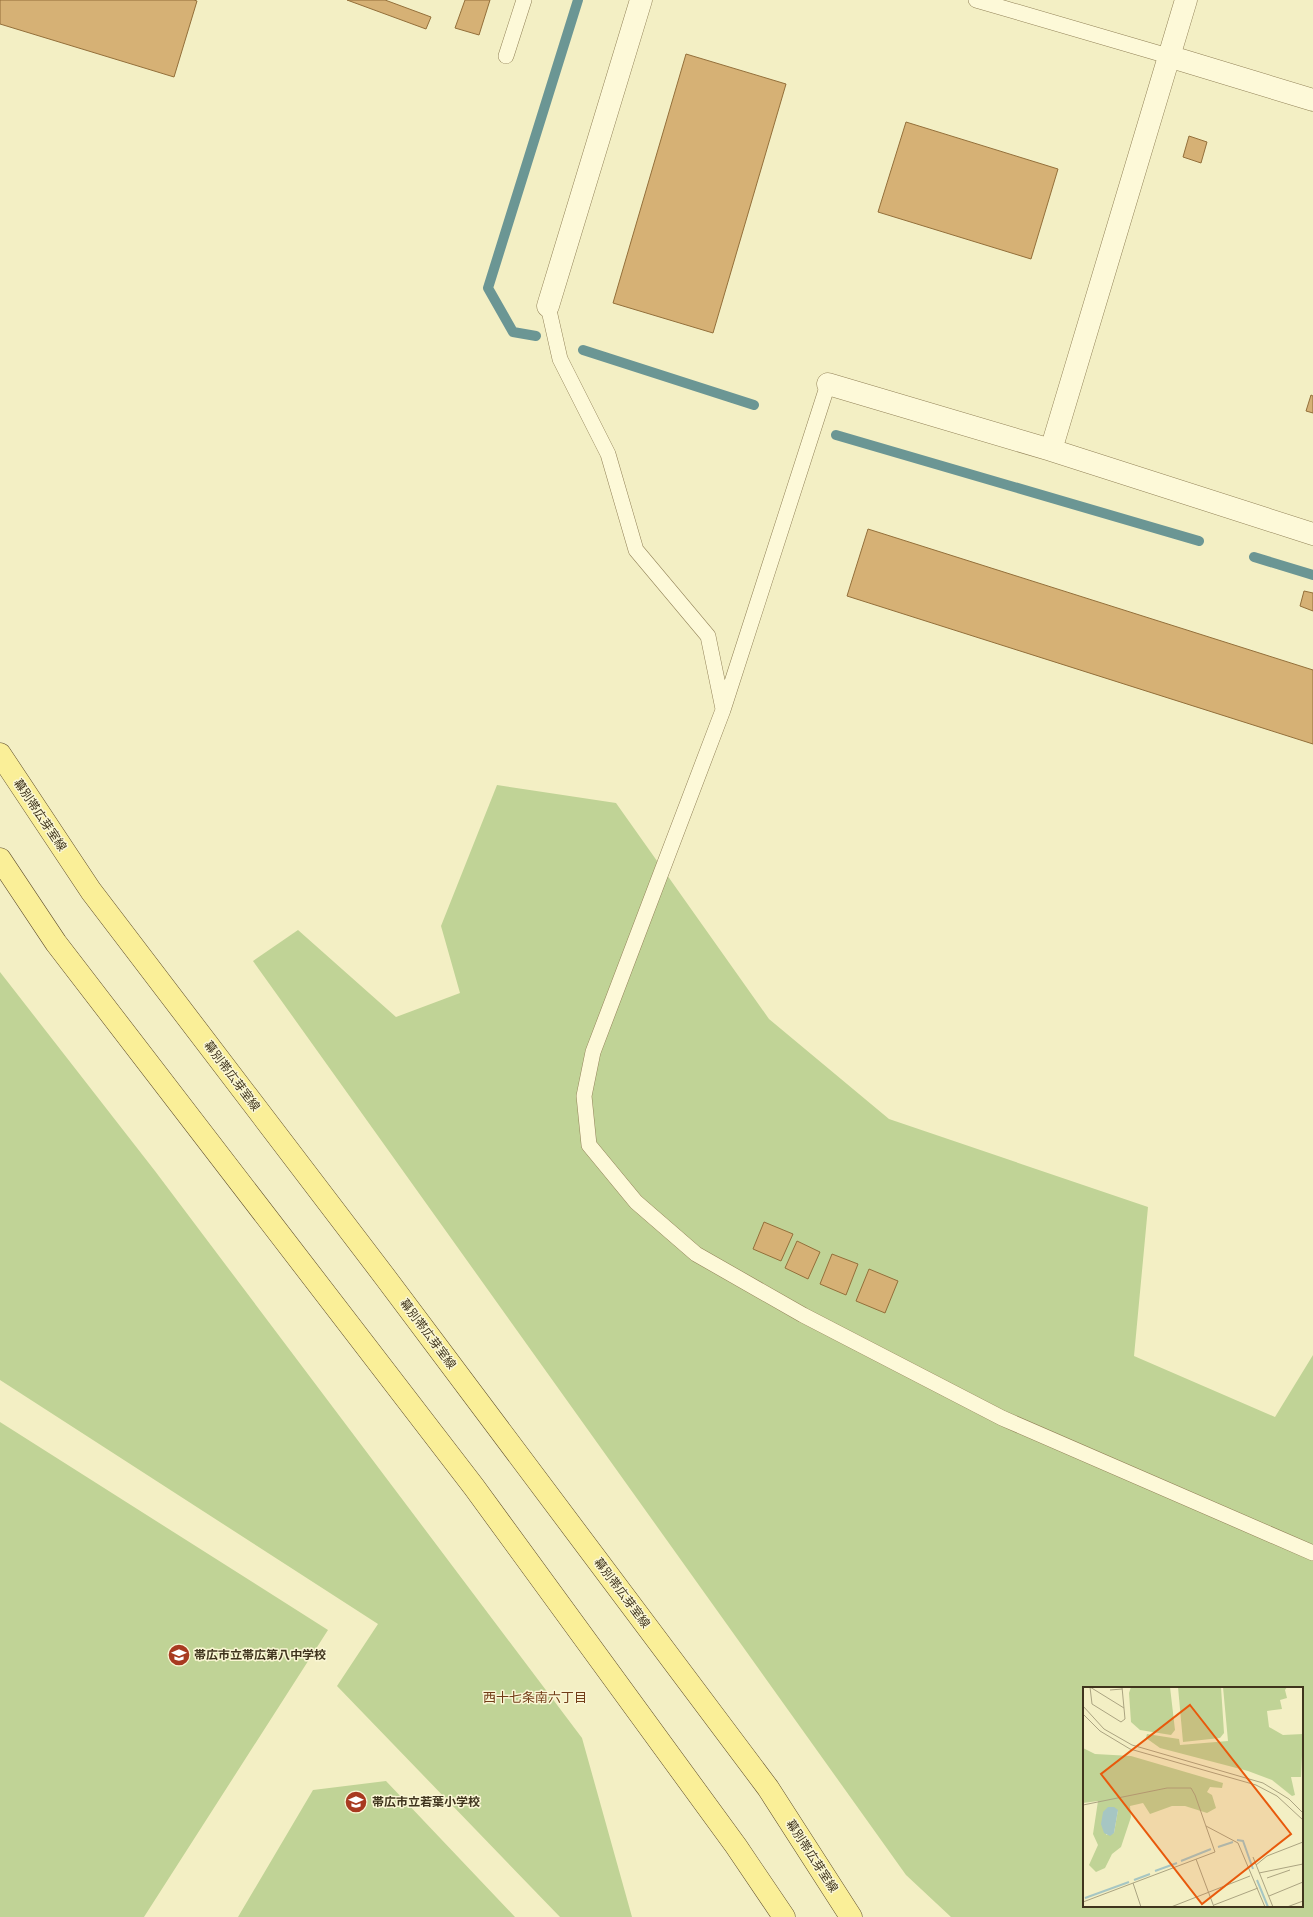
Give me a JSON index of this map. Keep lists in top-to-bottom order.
{
  "streets": {
    "main road": ["幕別帯広芽室線"]
  },
  "districts": ["西十七条南六丁目"],
  "places": {
    "school or university": ["帯広市立帯広第八中学校", "帯広市立若葉小学校"]
  }
}
